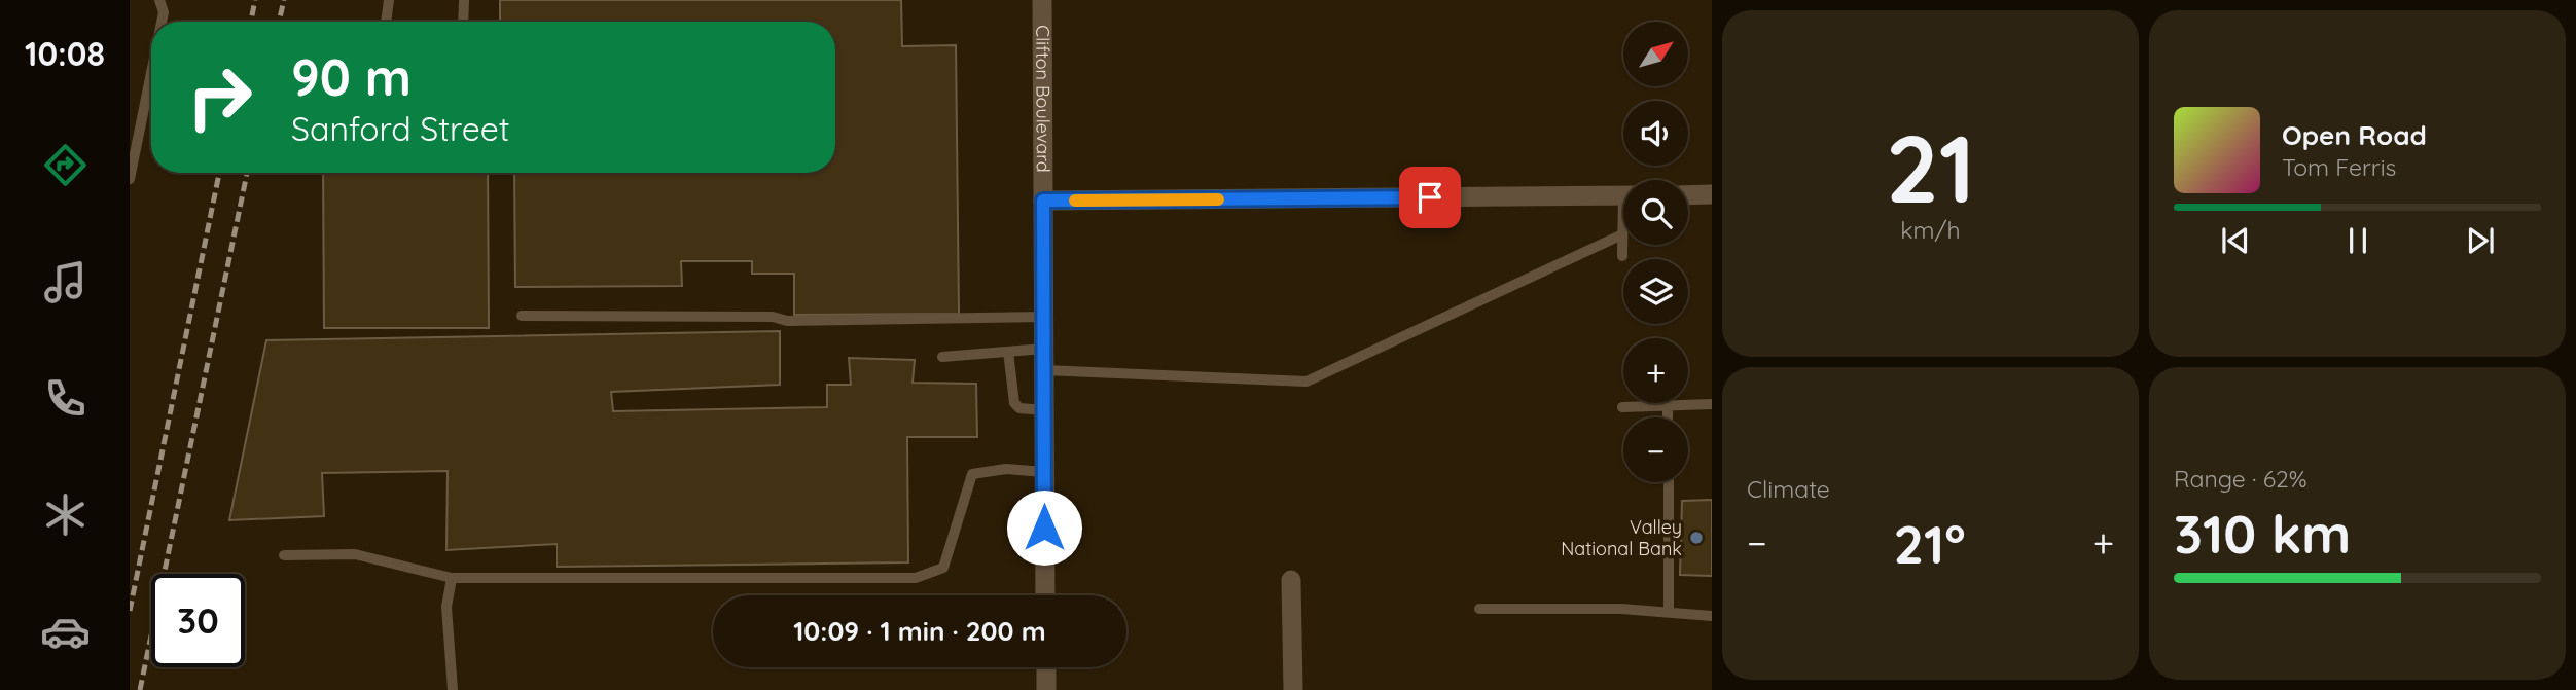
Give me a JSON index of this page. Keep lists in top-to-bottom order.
{
  "streets": {
    "street": ["Clifton Boulevard"]
  },
  "places": ["Valley National Bank"],
  "north": "top right",
  "page": {
    "tabs": "10:08",
    "tile": [
      ["21", "km/h"],
      "Climate",
      ["Range · 62%", "310 km"]
    ],
    "map_buttons": ["+", "−"],
    "turn": ["90 m", "Sanford Street"],
    "song": ["Open Road", "Tom Ferris"],
    "heat": ["−", "21°", "+"],
    "limit": "30",
    "trip": "10:09 · 1 min · 200 m"
  }
}
